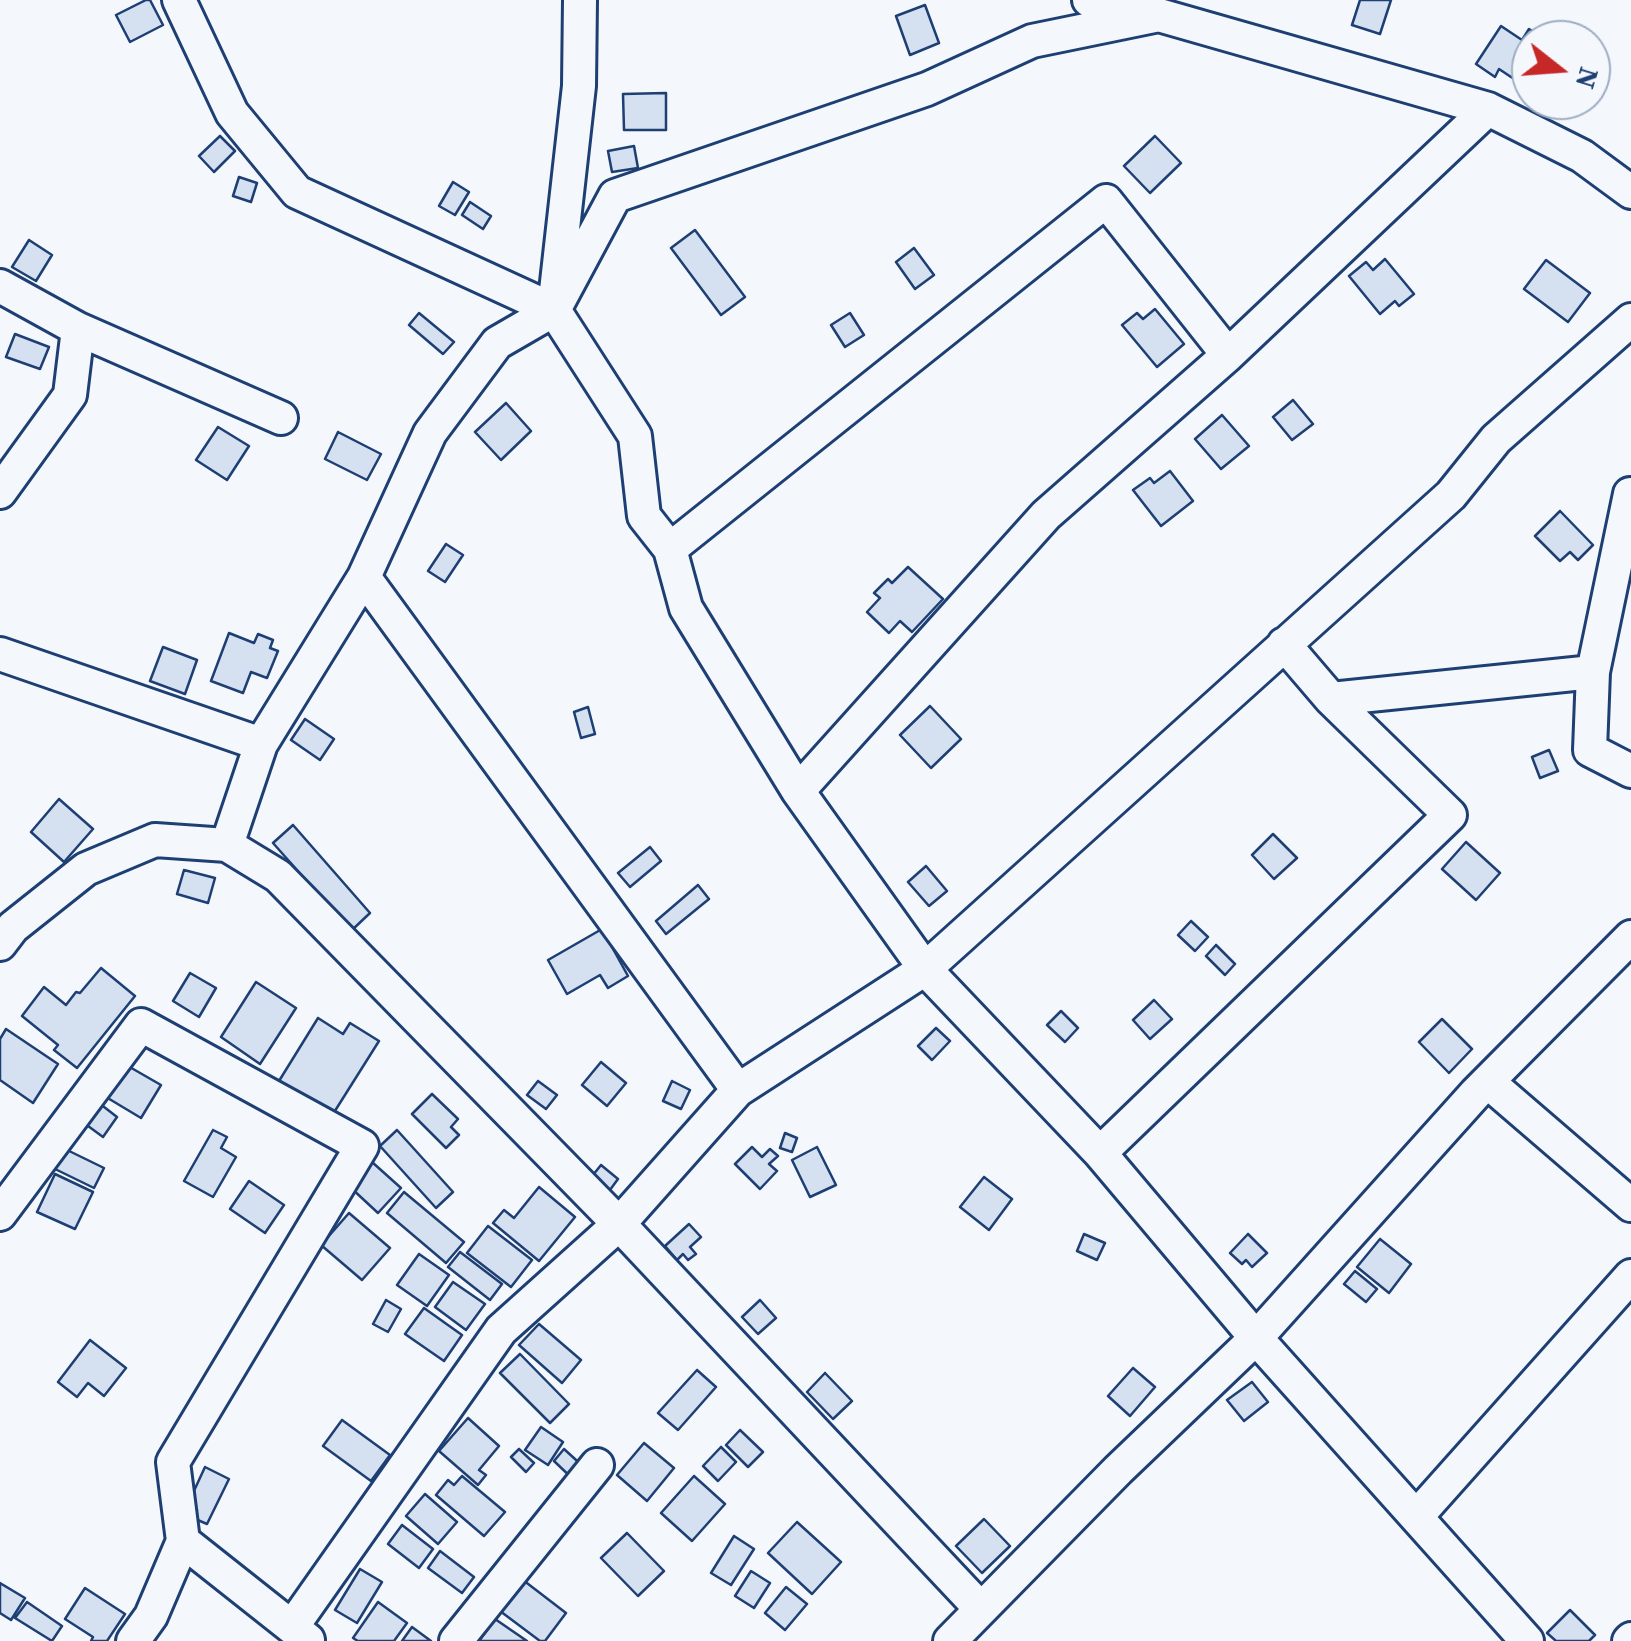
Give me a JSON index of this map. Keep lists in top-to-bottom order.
{
  "north": "right"
}
